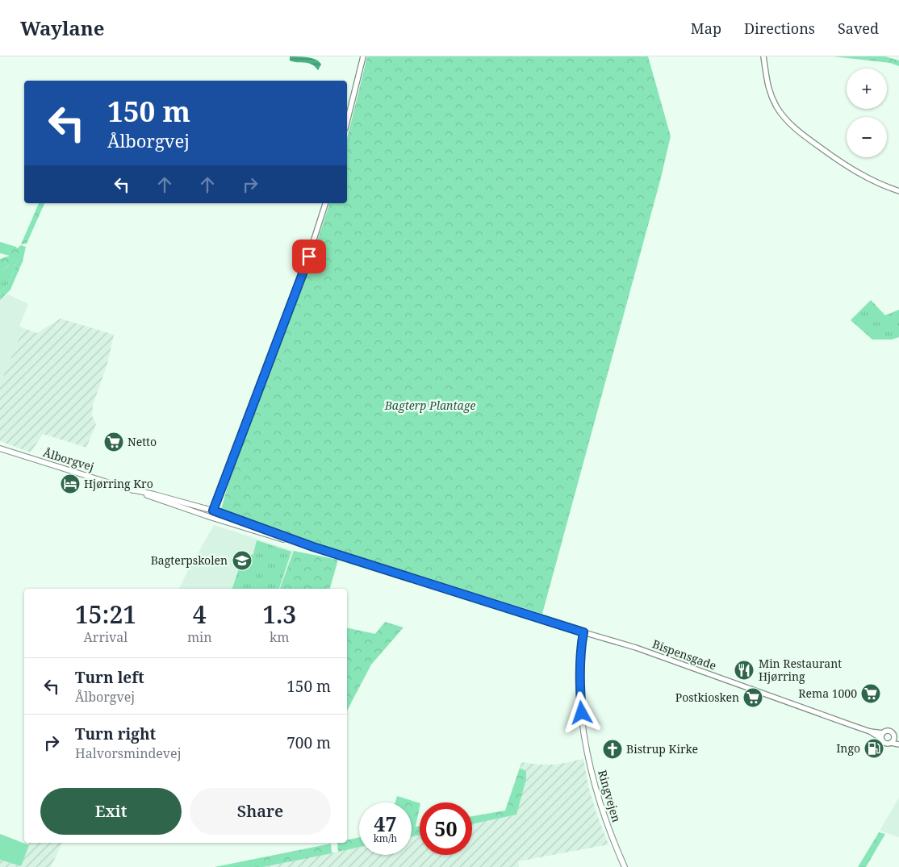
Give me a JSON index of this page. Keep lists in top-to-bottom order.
{
  "streets": {
    "main road": ["Ålborgvej", "Ringvejen"],
    "street": ["Bispensgade"]
  },
  "crossings": [
    ["Ålborgvej", "Bispensgade"],
    ["Ålborgvej", "Ringvejen"],
    ["Bispensgade", "Ringvejen"]
  ],
  "parks": ["Bagterp Plantage"],
  "places": {
    "supermarket": ["Netto", "Rema 1000", "Postkiosken"],
    "hotel": ["Hjørring Kro"],
    "school or university": ["Bagterpskolen"],
    "restaurant": ["Min Restaurant Hjørring"],
    "fuel station": ["Ingo"],
    "church": ["Bistrup Kirke"]
  },
  "page": {
    "header": "Waylane",
    "nav": ["Map", "Directions", "Saved"],
    "map_buttons": ["+", "−"],
    "turn": ["150 m", "Ålborgvej"],
    "eta": [
      "15:21",
      "Arrival",
      "4",
      "min",
      "1.3",
      "km"
    ],
    "list": [
      {
        "name": "Turn left",
        "note": "Ålborgvej",
        "value": "150 m"
      },
      {
        "name": "Turn right",
        "note": "Halvorsmindevej",
        "value": "700 m"
      }
    ],
    "buttons": ["Exit", "Share"],
    "speed": "47 km/h",
    "limit": "50"
  }
}
